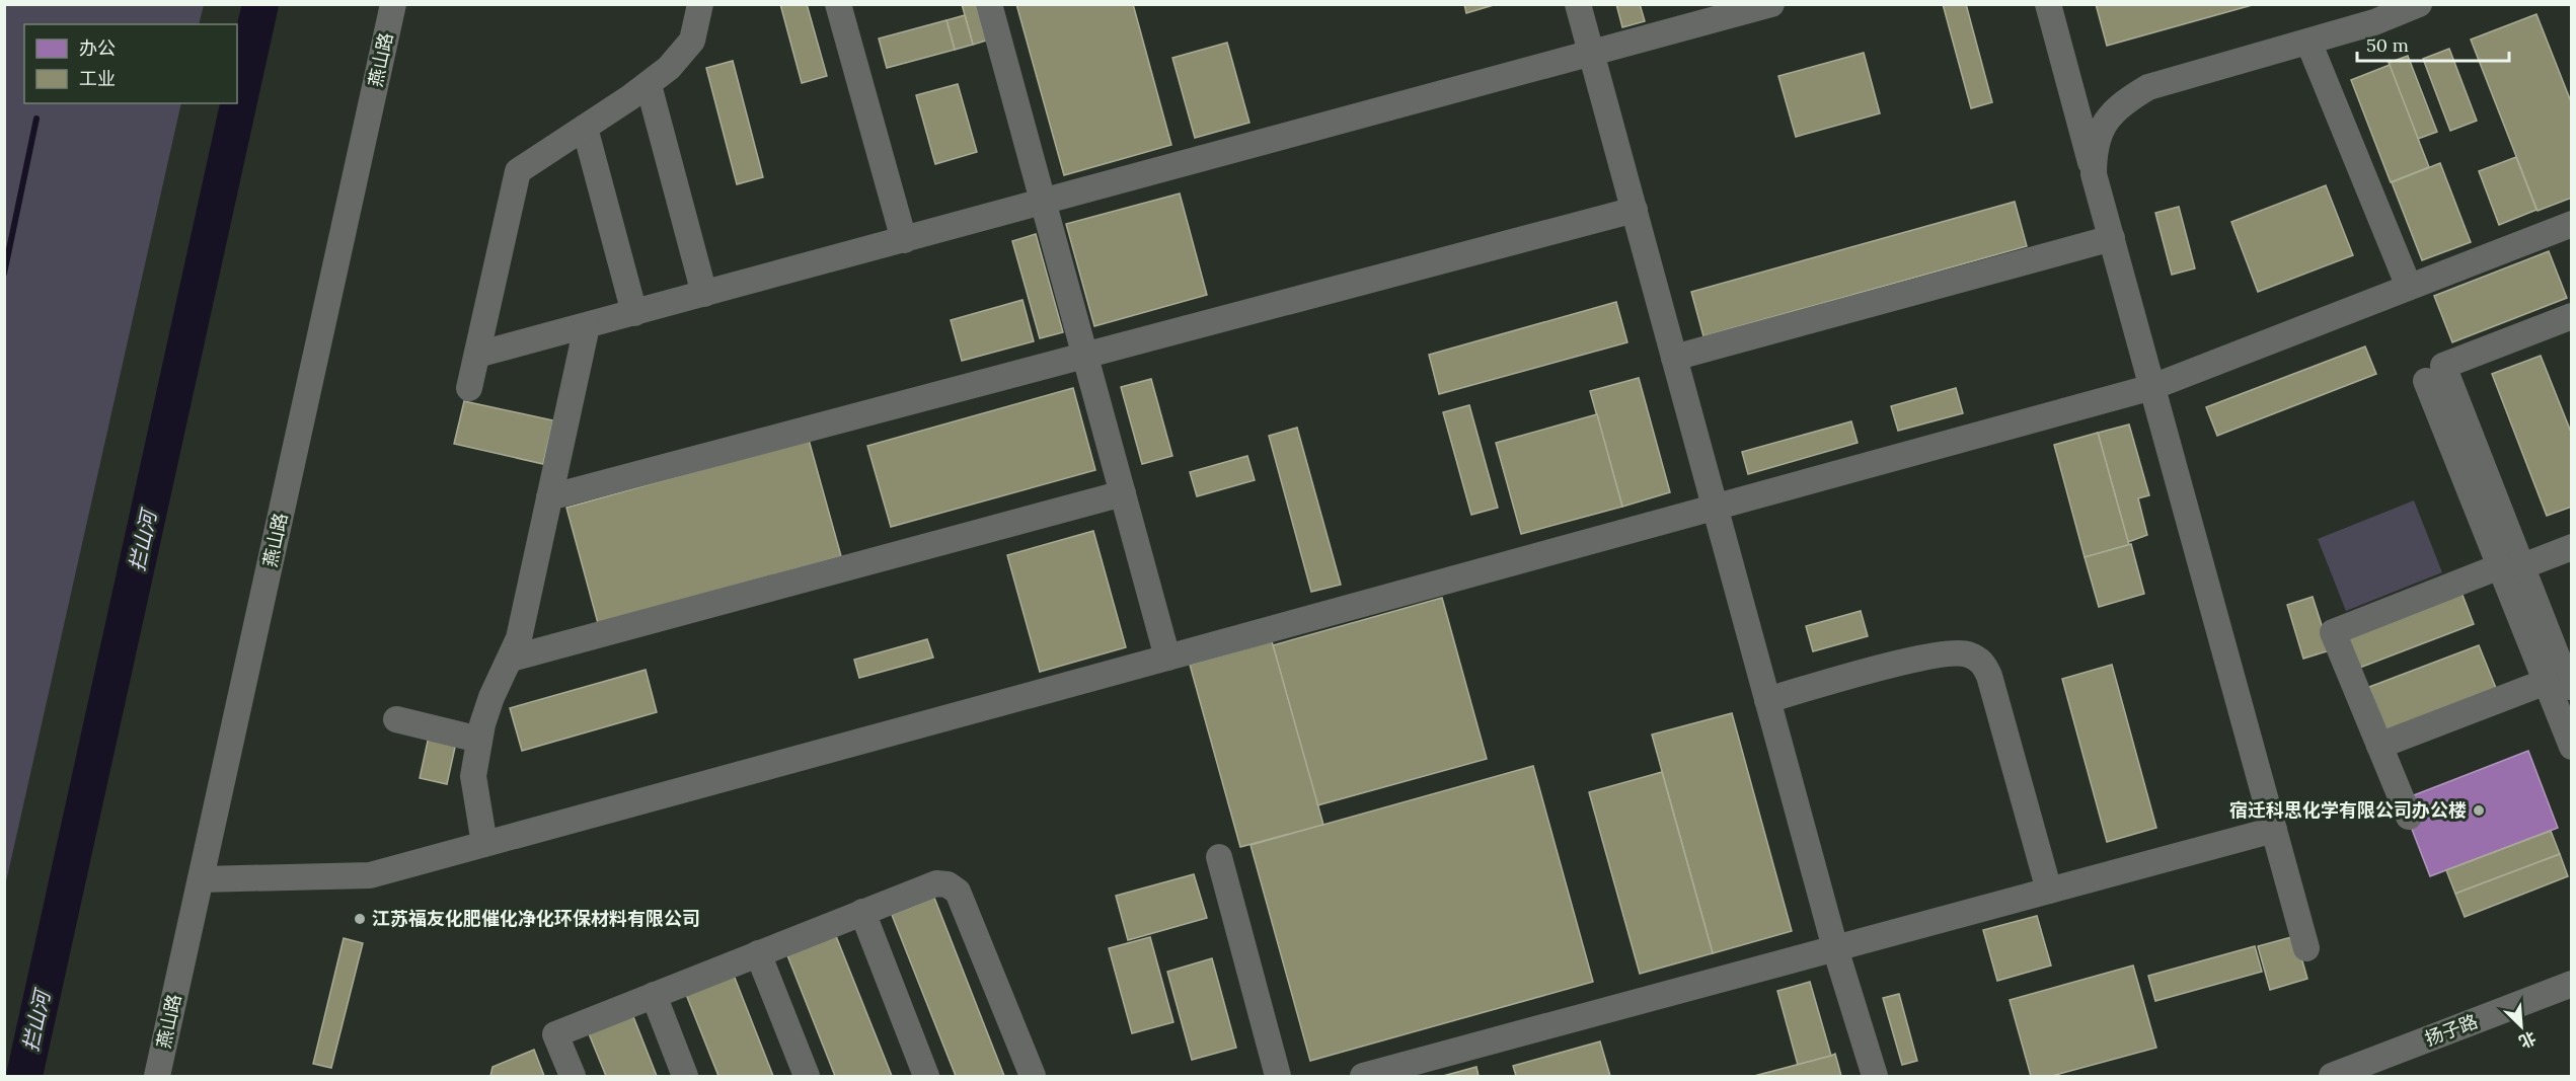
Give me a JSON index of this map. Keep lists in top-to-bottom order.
{
  "streets": {
    "street": ["燕山路", "扬子路"]
  },
  "water": ["拦山河"],
  "places": ["宿迁科思化学有限公司办公楼", "江苏福友化肥催化净化环保材料有限公司"],
  "legend": ["办公", "工业"],
  "scale_bar": "50 m",
  "north": "bottom right"
}
